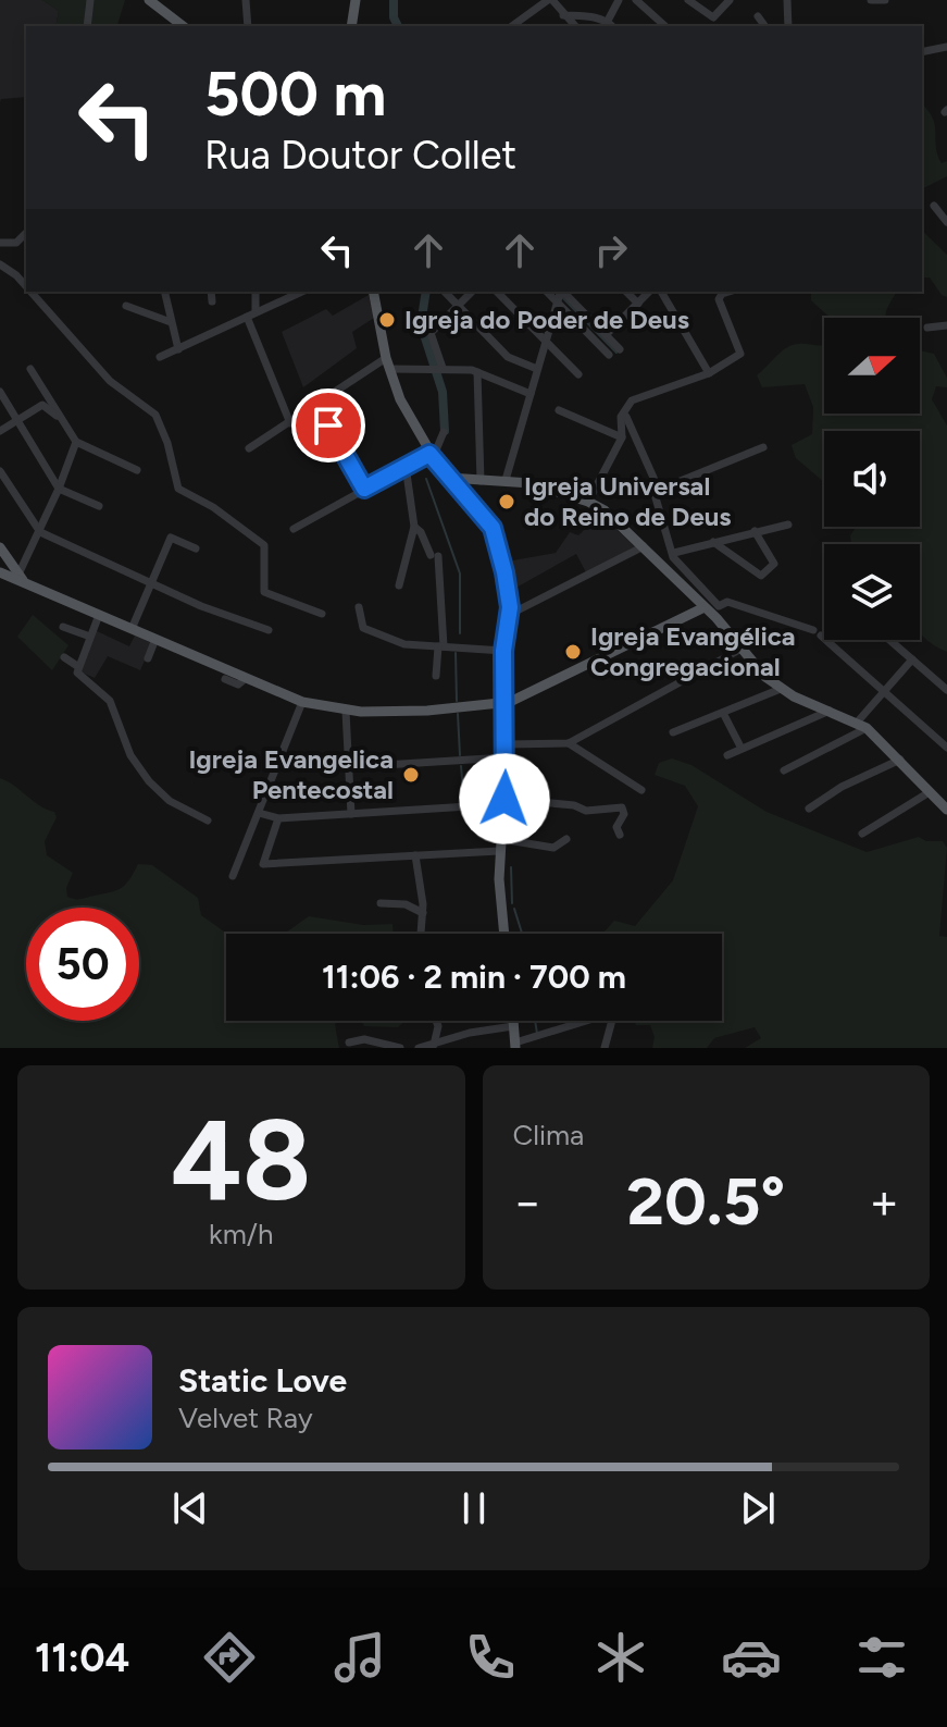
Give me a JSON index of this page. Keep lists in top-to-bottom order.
{
  "places": [
    "Igreja do Poder de Deus",
    "Igreja Universal do Reino de Deus",
    "Igreja Evangélica Congregacional",
    "Igreja Evangelica Pentecostal"
  ],
  "north": "right",
  "page": {
    "turn": ["500 m", "Rua Doutor Collet"],
    "limit": "50",
    "trip": "11:06 · 2 min · 700 m",
    "tile": [
      ["48", "km/h"],
      "Clima"
    ],
    "heat": ["−", "20.5°", "+"],
    "song": ["Static Love", "Velvet Ray"],
    "tabs": "11:04"
  }
}
